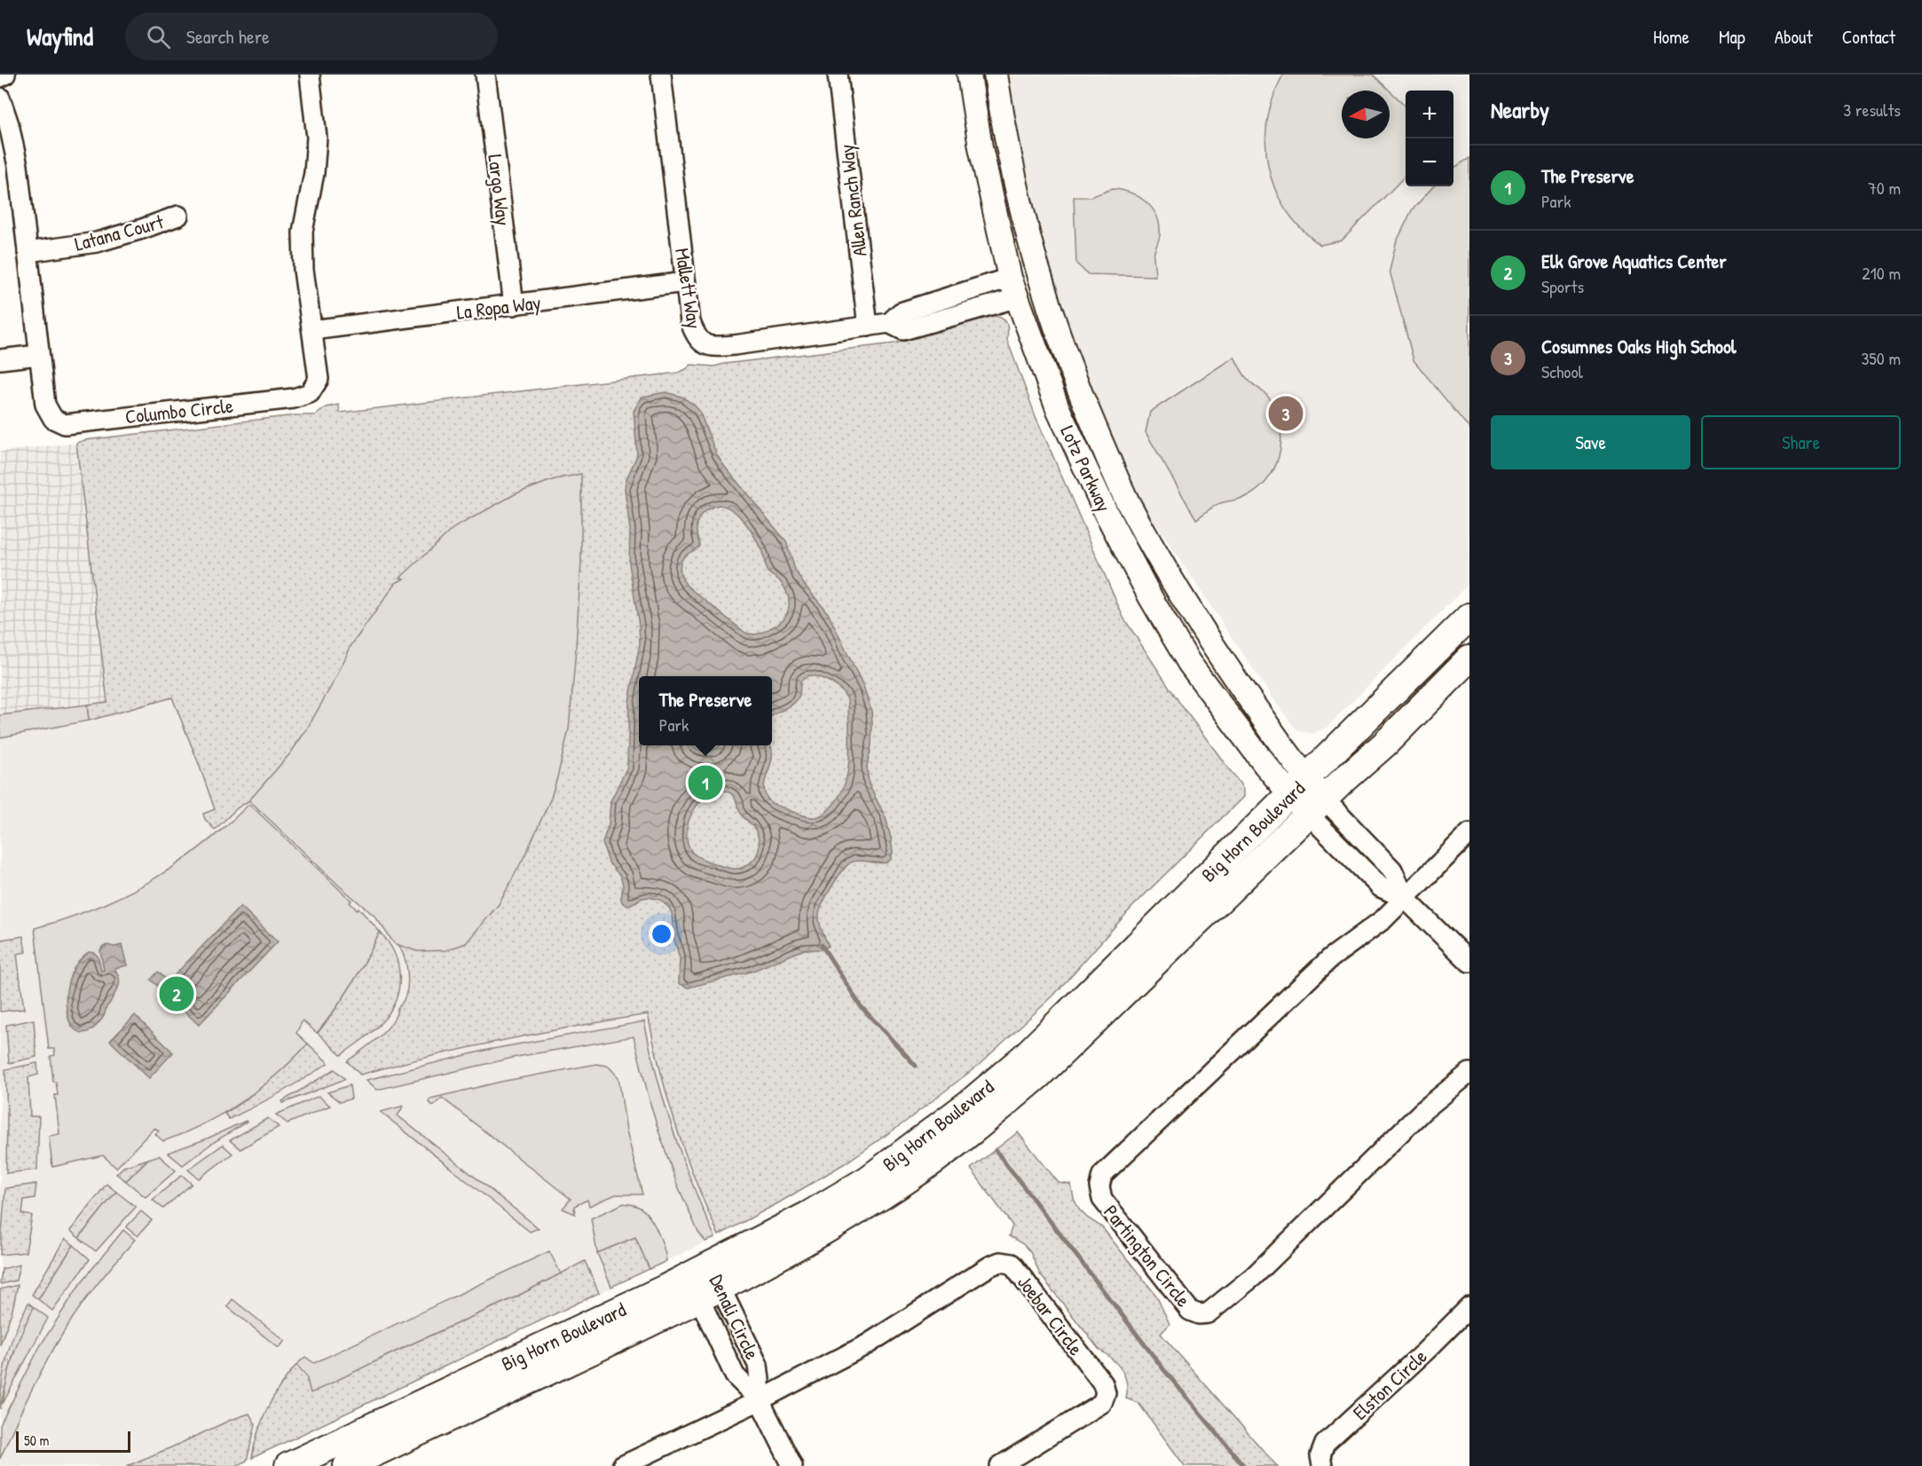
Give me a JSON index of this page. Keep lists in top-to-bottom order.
{
  "streets": {
    "main road": ["Big Horn Boulevard"],
    "street": [
      "Largo Way",
      "Allen Ranch Way",
      "Latana Court",
      "Mallett Way",
      "La Ropa Way",
      "Columbo Circle",
      "Lotz Parkway",
      "Partington Circle",
      "Joebar Circle",
      "Denali Circle",
      "Elston Circle"
    ]
  },
  "crossings": [
    ["Largo Way", "La Ropa Way"],
    ["Allen Ranch Way", "Mallett Way"],
    ["Latana Court", "Columbo Circle"],
    ["Mallett Way", "La Ropa Way"],
    ["Mallett Way", "Lotz Parkway"],
    ["La Ropa Way", "Columbo Circle"],
    ["Lotz Parkway", "Big Horn Boulevard"],
    ["Big Horn Boulevard", "Denali Circle"],
    ["Joebar Circle", "Denali Circle"]
  ],
  "scale_bar": "50 m",
  "north": "left",
  "page": {
    "header": "Wayfind",
    "search": "Search here",
    "nav": [
      "Home",
      "Map",
      "About",
      "Contact"
    ],
    "heading": ["Nearby", "3 results"],
    "map_buttons": ["+", "−"],
    "list": [
      {
        "mark": "1",
        "name": "The Preserve",
        "note": "Park",
        "value": "70 m"
      },
      {
        "mark": "2",
        "name": "Elk Grove Aquatics Center",
        "note": "Sports",
        "value": "210 m"
      },
      {
        "mark": "3",
        "name": "Cosumnes Oaks High School",
        "note": "School",
        "value": "350 m"
      }
    ],
    "pins": ["3", "1", "2"],
    "buttons": ["Save", "Share"],
    "popup": ["The Preserve", "Park"],
    "scale": "50 m"
  }
}
